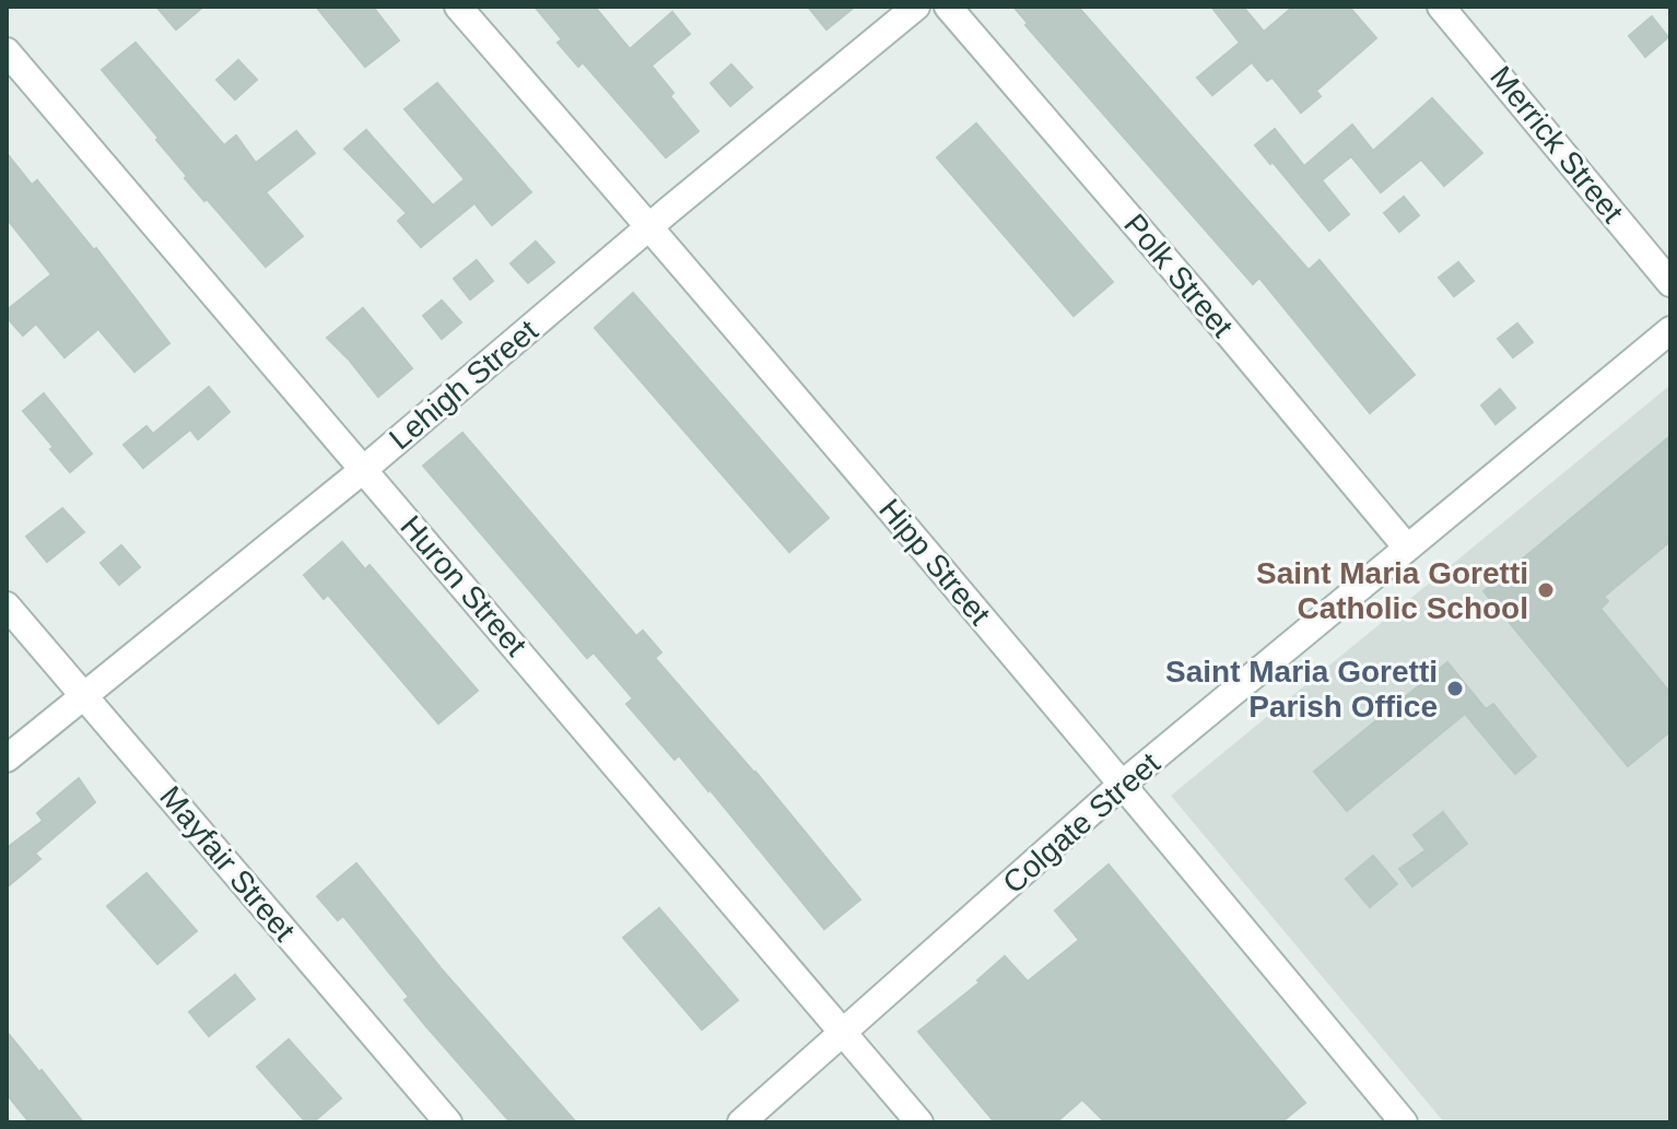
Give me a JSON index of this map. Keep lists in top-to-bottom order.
{
  "streets": {
    "street": [
      "Merrick Street",
      "Polk Street",
      "Lehigh Street",
      "Hipp Street",
      "Huron Street",
      "Colgate Street",
      "Mayfair Street"
    ]
  },
  "crossings": [
    ["Polk Street", "Colgate Street"],
    ["Lehigh Street", "Hipp Street"],
    ["Lehigh Street", "Huron Street"],
    ["Lehigh Street", "Mayfair Street"],
    ["Hipp Street", "Colgate Street"],
    ["Huron Street", "Colgate Street"]
  ],
  "places": ["Saint Maria Goretti Catholic School", "Saint Maria Goretti Parish Office"]
}
